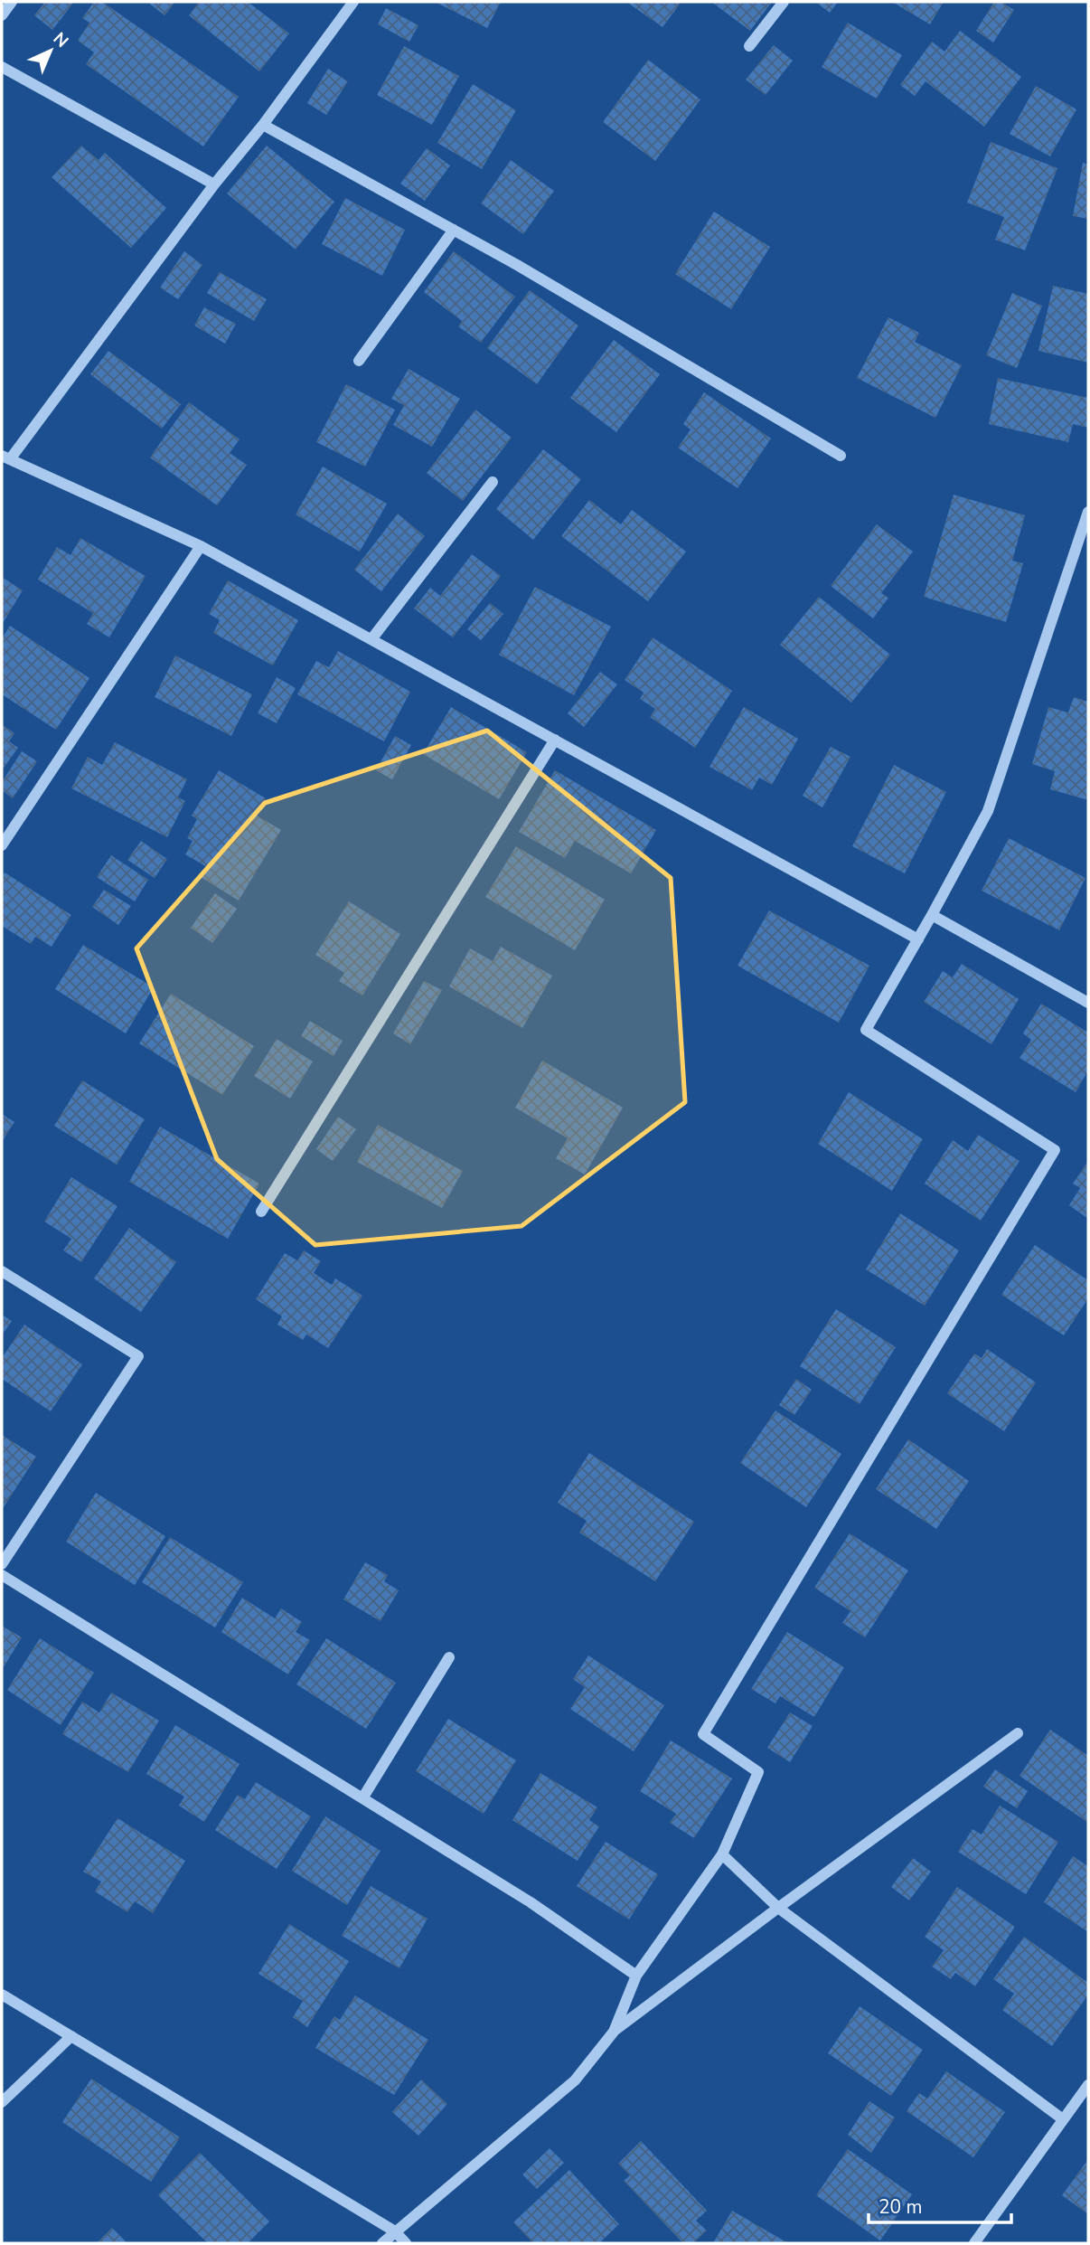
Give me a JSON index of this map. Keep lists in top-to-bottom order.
{
  "scale_bar": "20 m",
  "north": "top right"
}
